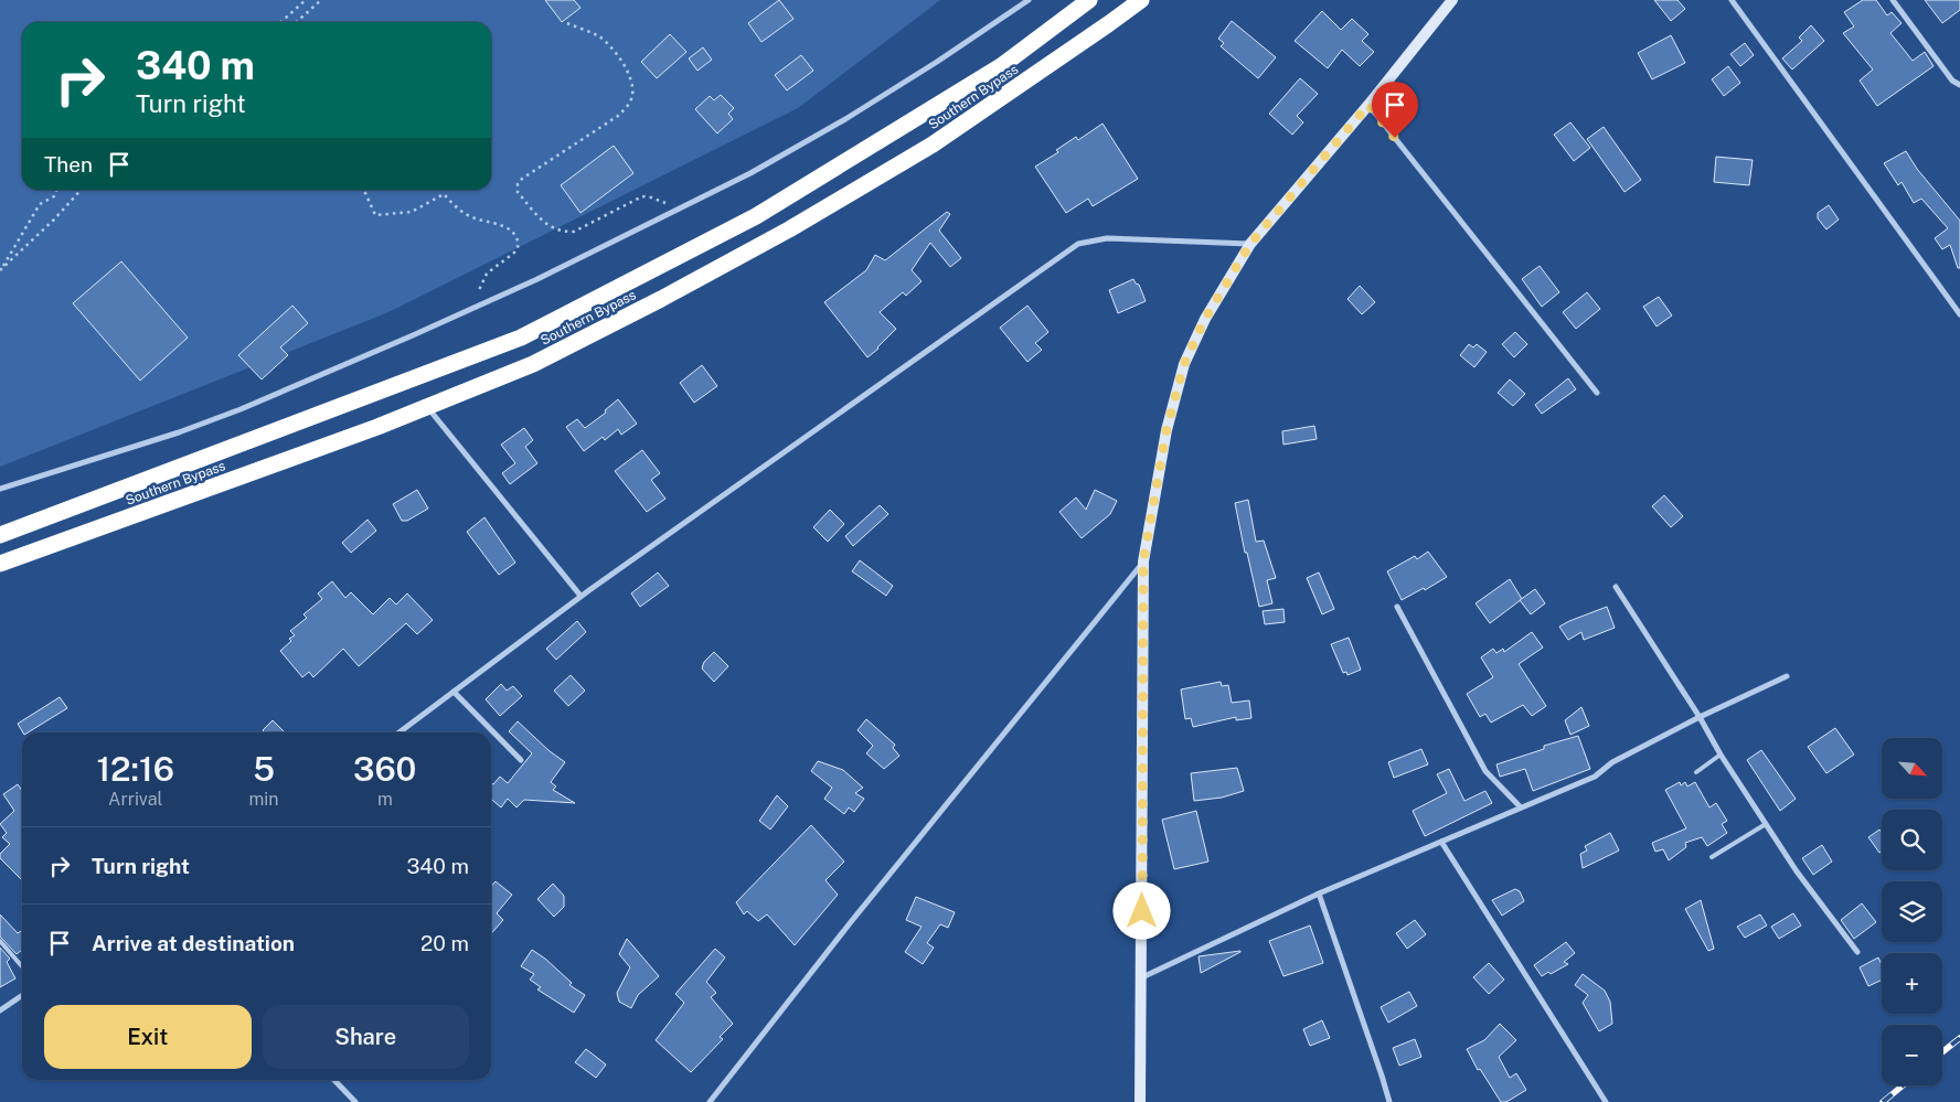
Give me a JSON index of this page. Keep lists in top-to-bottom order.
{
  "streets": {
    "highway": ["Southern Bypass"]
  },
  "north": "bottom right",
  "page": {
    "turn": ["340 m", "Turn right"],
    "then": "Then",
    "eta": [
      "12:16",
      "Arrival",
      "5",
      "min",
      "360",
      "m"
    ],
    "map_buttons": ["+", "−"],
    "list": [
      {
        "name": "Turn right",
        "value": "340 m"
      },
      {
        "name": "Arrive at destination",
        "value": "20 m"
      }
    ],
    "buttons": ["Exit", "Share"]
  }
}
